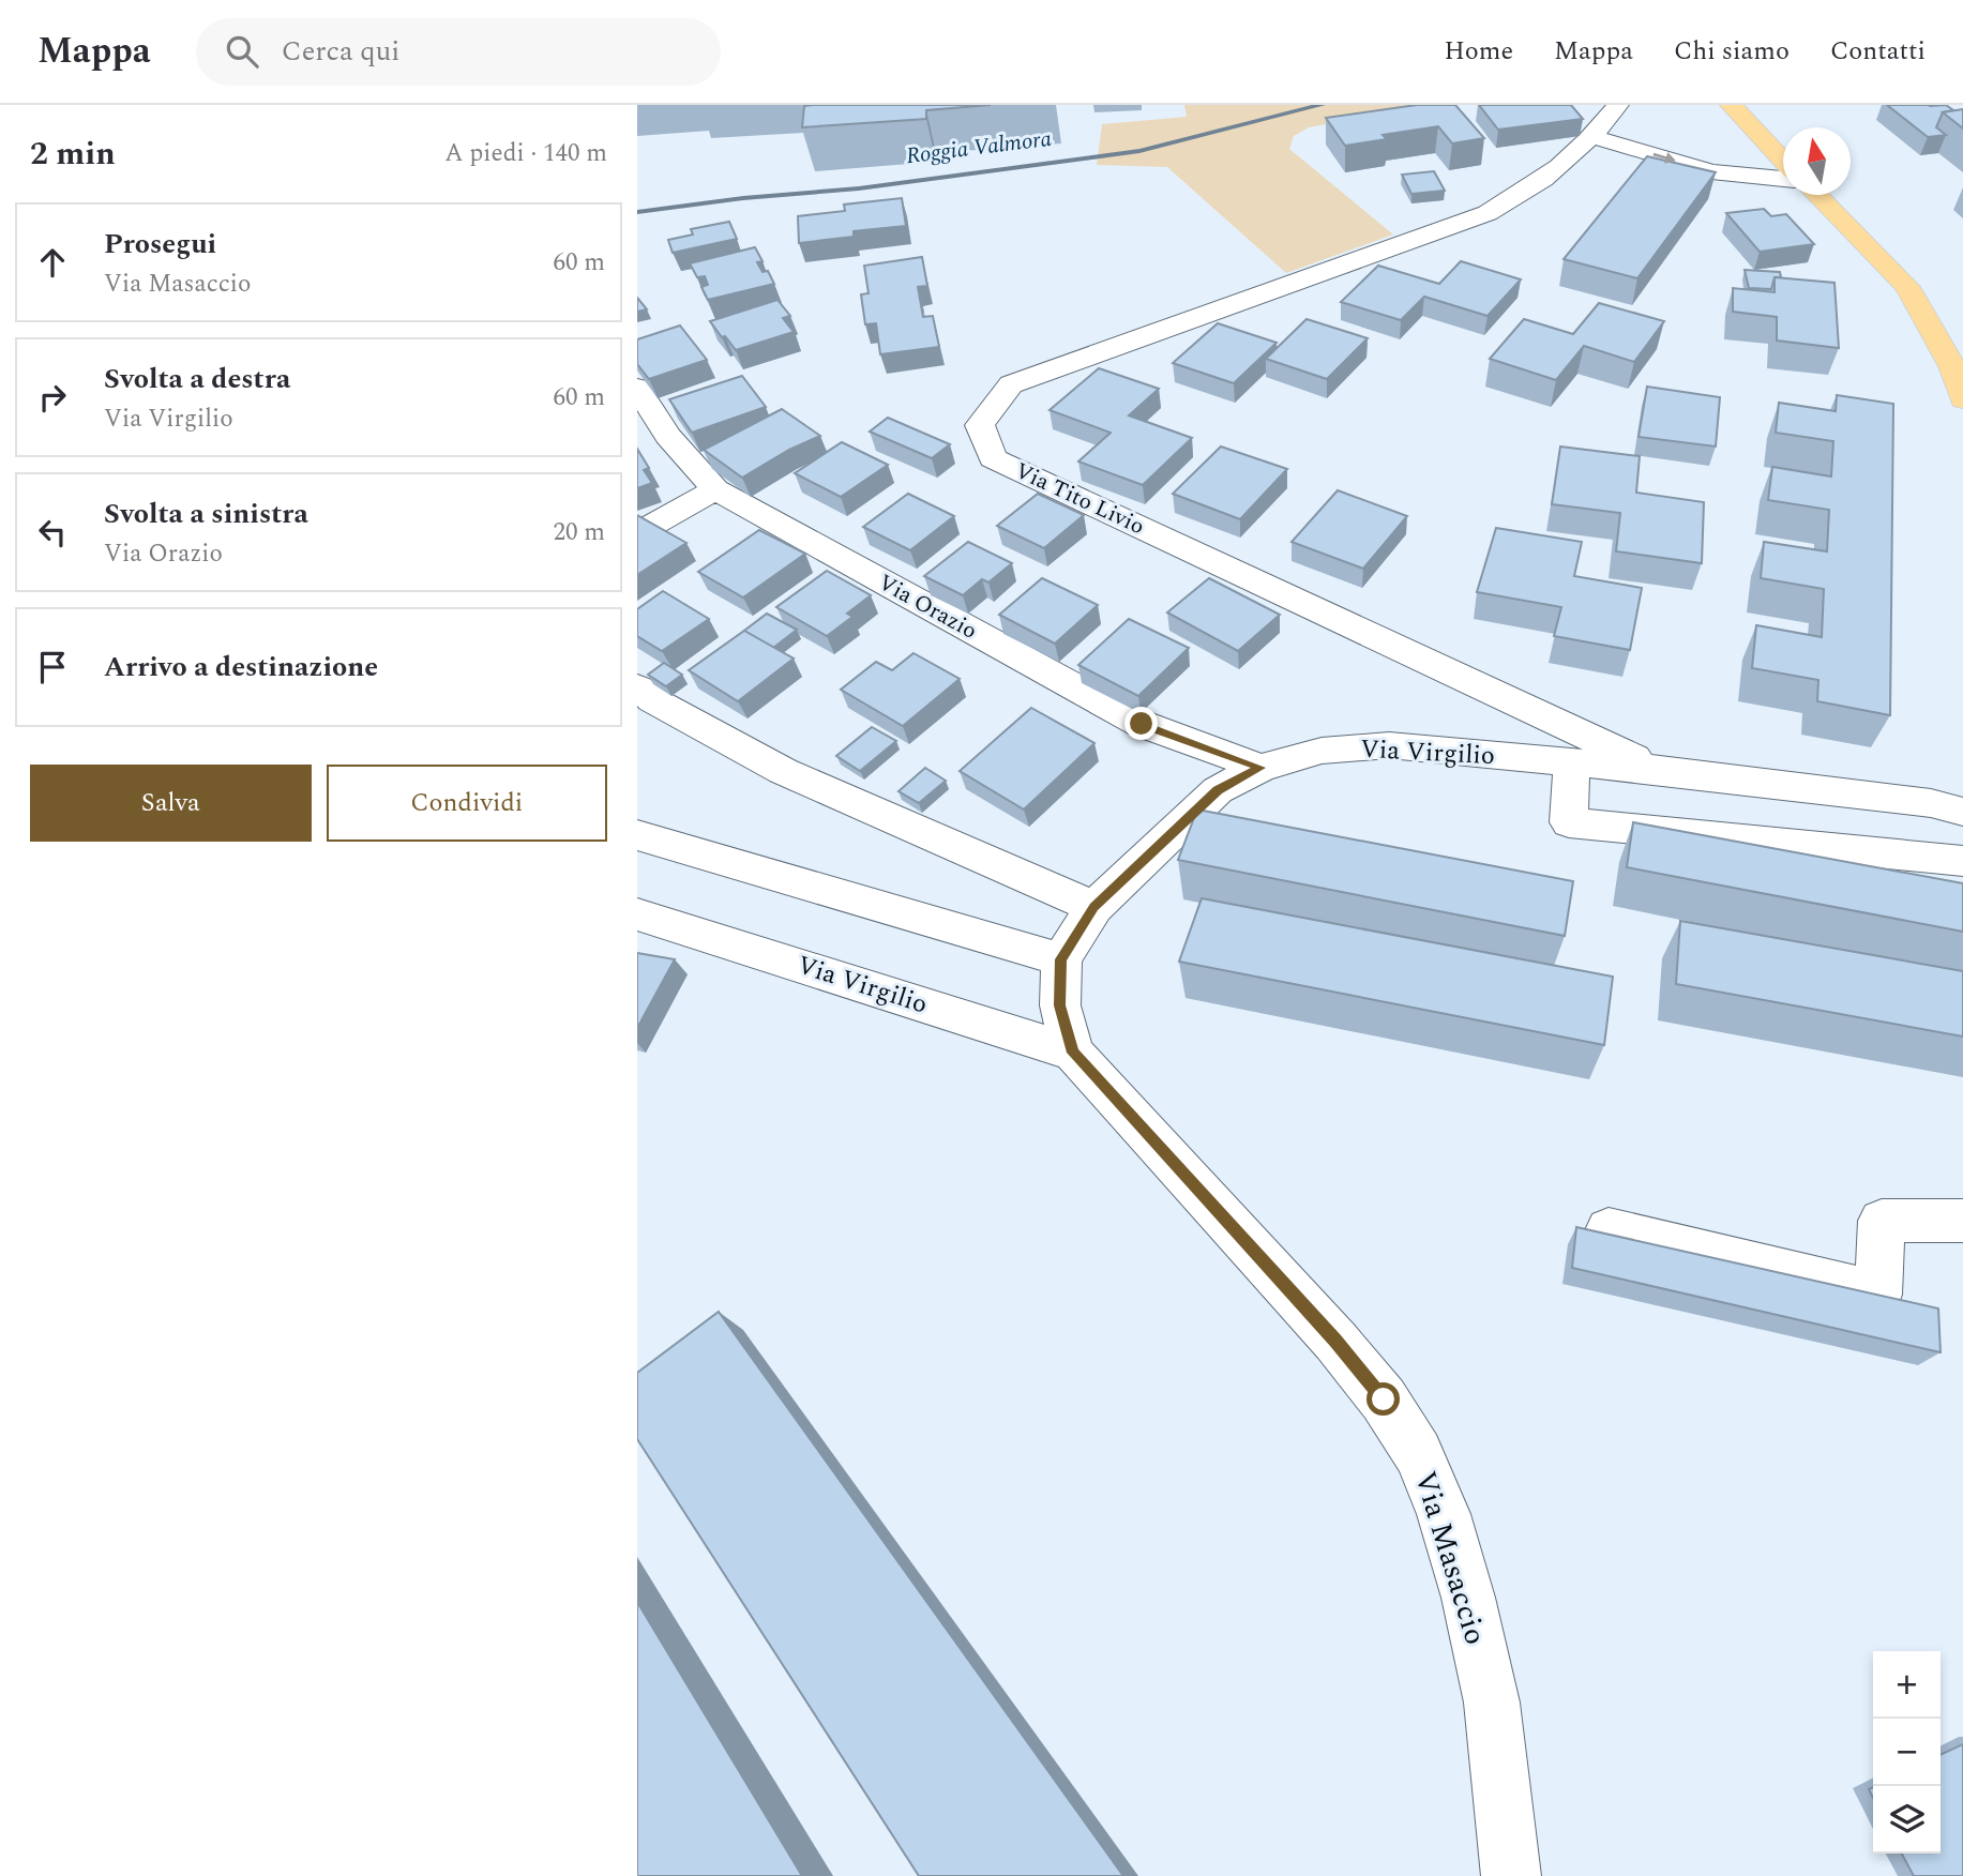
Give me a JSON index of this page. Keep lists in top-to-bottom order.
{
  "streets": {
    "street": [
      "Via Tito Livio",
      "Via Orazio",
      "Via Virgilio",
      "Via Masaccio"
    ]
  },
  "crossings": [
    ["Via Tito Livio", "Via Virgilio"],
    ["Via Orazio", "Via Virgilio"],
    ["Via Virgilio", "Via Masaccio"]
  ],
  "water": ["Roggia Valmora"],
  "north": "top",
  "page": {
    "header": "Mappa",
    "search": "Cerca qui",
    "nav": [
      "Home",
      "Mappa",
      "Chi siamo",
      "Contatti"
    ],
    "heading": ["2 min", "A piedi · 140 m"],
    "list": [
      ["Prosegui", "Via Masaccio", "60 m"],
      ["Svolta a destra", "Via Virgilio", "60 m"],
      ["Svolta a sinistra", "Via Orazio", "20 m"],
      "Arrivo a destinazione"
    ],
    "buttons": ["Salva", "Condividi"],
    "map_buttons": ["+", "−"]
  }
}
